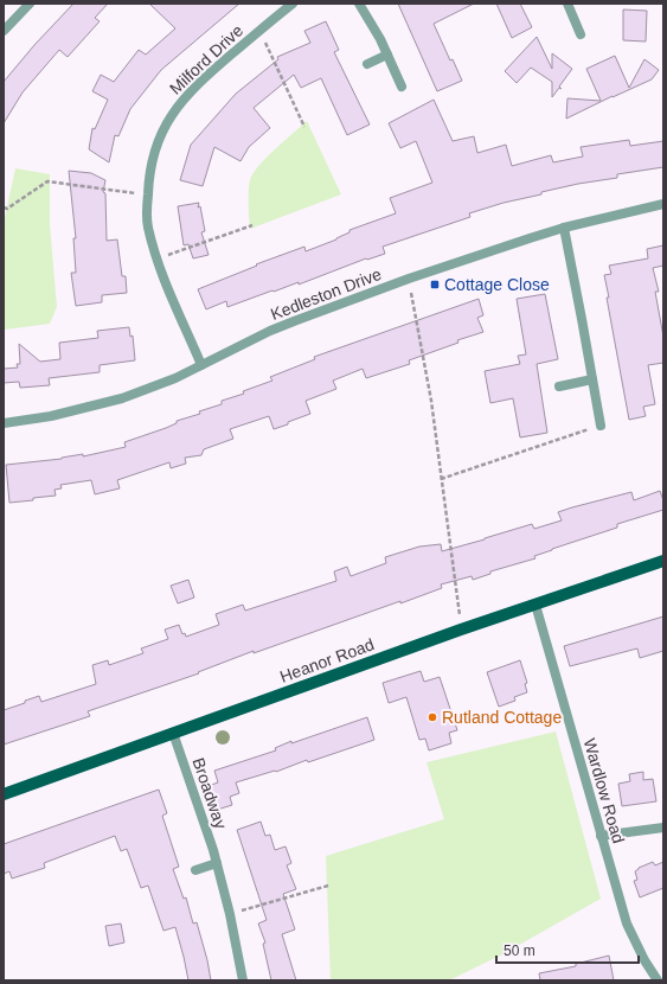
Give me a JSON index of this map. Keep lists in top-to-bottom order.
{
  "streets": {
    "main road": ["Heanor Road"],
    "street": [
      "Milford Drive",
      "Kedleston Drive",
      "Wardlow Road",
      "Broadway"
    ]
  },
  "crossings": [
    ["Milford Drive", "Kedleston Drive"],
    ["Heanor Road", "Wardlow Road"],
    ["Heanor Road", "Broadway"]
  ],
  "places": {
    "transit": ["Cottage Close"],
    "other": ["Rutland Cottage"]
  },
  "scale_bar": "50 m"
}
